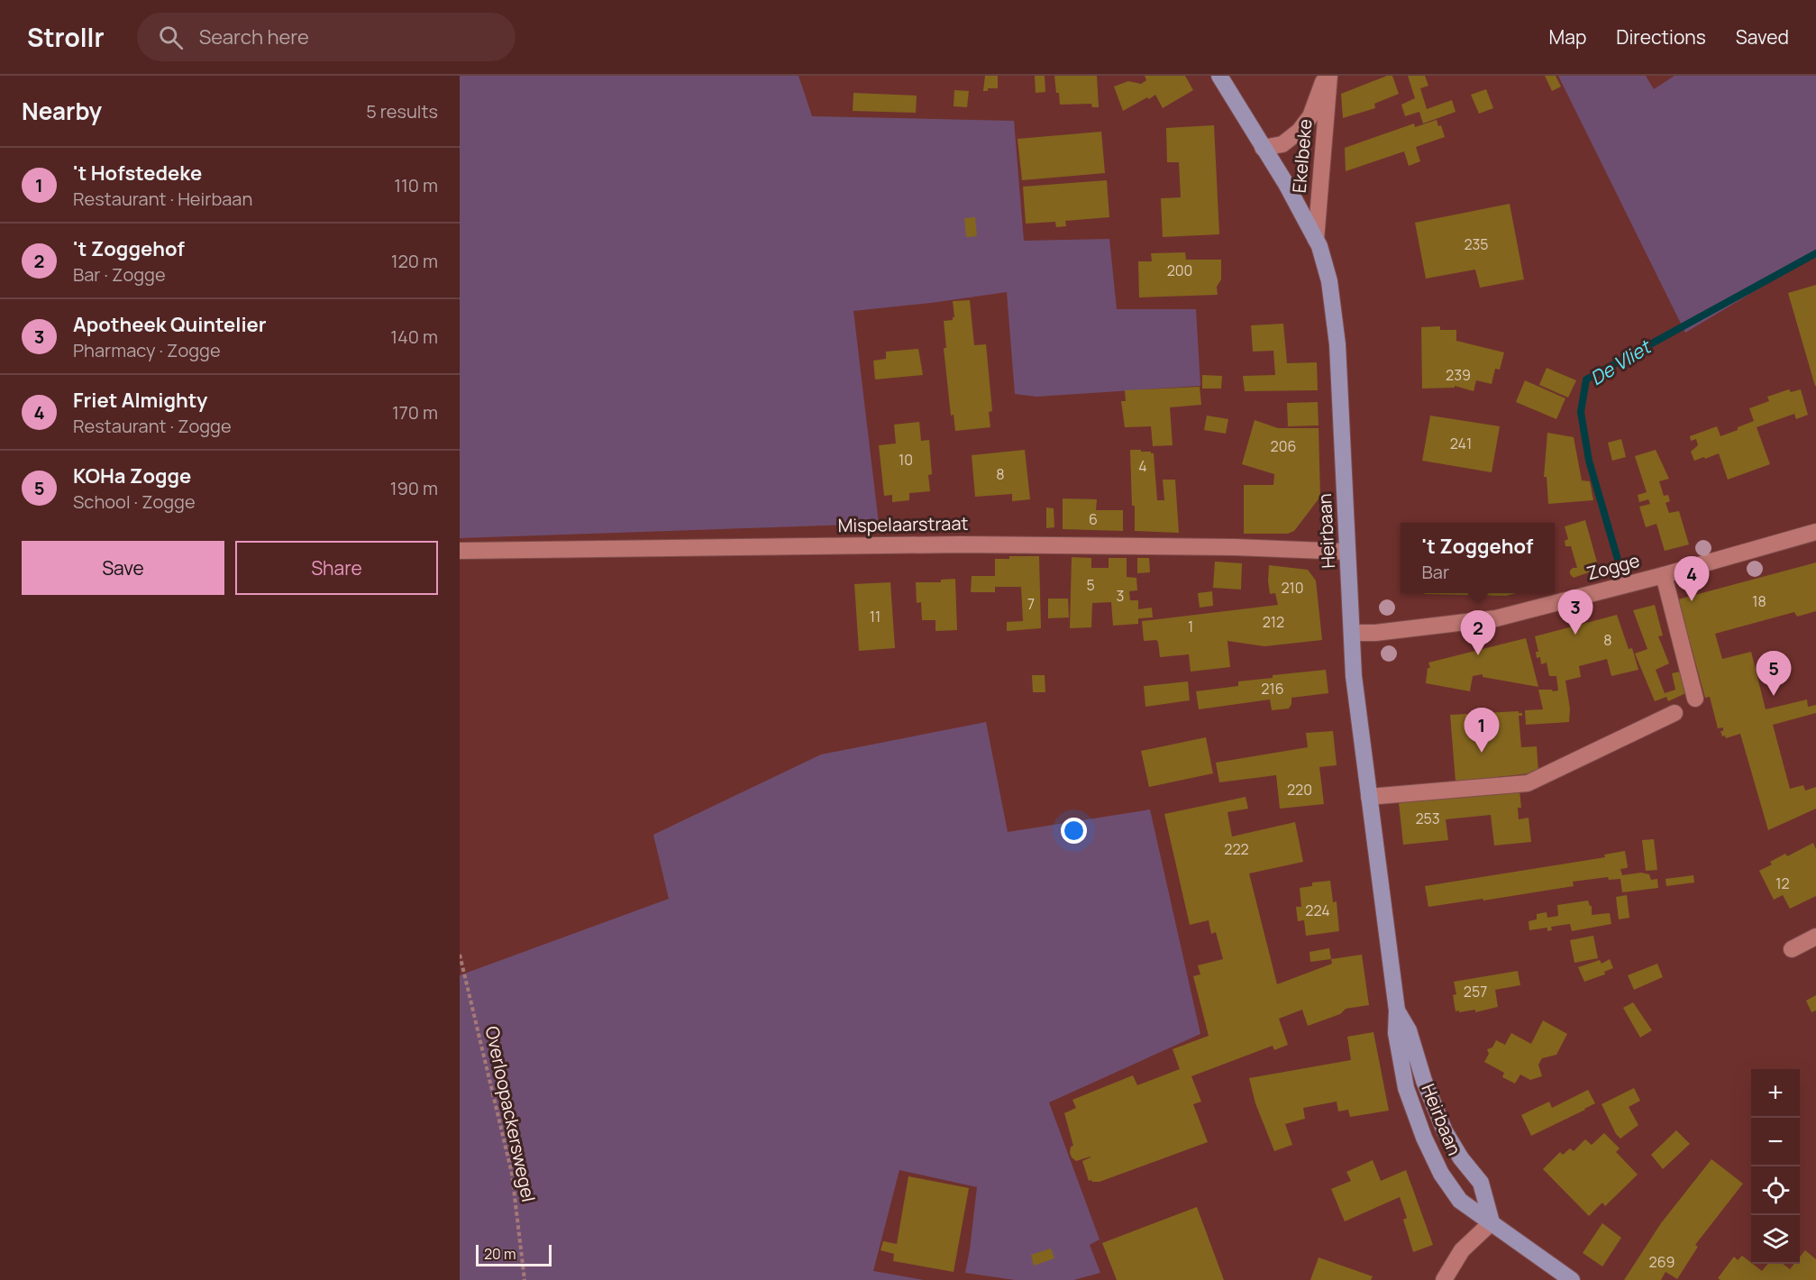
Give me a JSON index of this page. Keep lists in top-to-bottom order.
{
  "streets": {
    "main road": ["Heirbaan"],
    "street": ["Ekelbeke", "Mispelaarstraat", "Zogge"],
    "path": ["Overloopackerswegel"]
  },
  "crossings": [
    ["Ekelbeke", "Heirbaan"],
    ["Mispelaarstraat", "Heirbaan"],
    ["Heirbaan", "Zogge"]
  ],
  "water": ["De Vliet"],
  "house_numbers": [
    "235",
    "200",
    "239",
    "241",
    "206",
    "10",
    "4",
    "8",
    "6",
    "5",
    "210",
    "3",
    "18",
    "7",
    "11",
    "212",
    "1",
    "8",
    "216",
    "220",
    "253",
    "222",
    "12",
    "224",
    "257",
    "269"
  ],
  "scale_bar": "20 m",
  "page": {
    "header": "Strollr",
    "search": "Search here",
    "nav": ["Map", "Directions", "Saved"],
    "heading": ["Nearby", "5 results"],
    "list": [
      {
        "mark": "1",
        "name": "'t Hofstedeke",
        "note": "Restaurant · Heirbaan",
        "value": "110 m"
      },
      {
        "mark": "2",
        "name": "'t Zoggehof",
        "note": "Bar · Zogge",
        "value": "120 m"
      },
      {
        "mark": "3",
        "name": "Apotheek Quintelier",
        "note": "Pharmacy · Zogge",
        "value": "140 m"
      },
      {
        "mark": "4",
        "name": "Friet Almighty",
        "note": "Restaurant · Zogge",
        "value": "170 m"
      },
      {
        "mark": "5",
        "name": "KOHa Zogge",
        "note": "School · Zogge",
        "value": "190 m"
      }
    ],
    "popup": ["'t Zoggehof", "Bar"],
    "buttons": ["Save", "Share"],
    "pins": [
      "4",
      "3",
      "2",
      "5",
      "1"
    ],
    "map_buttons": ["+", "−"],
    "scale": "20 m"
  }
}
